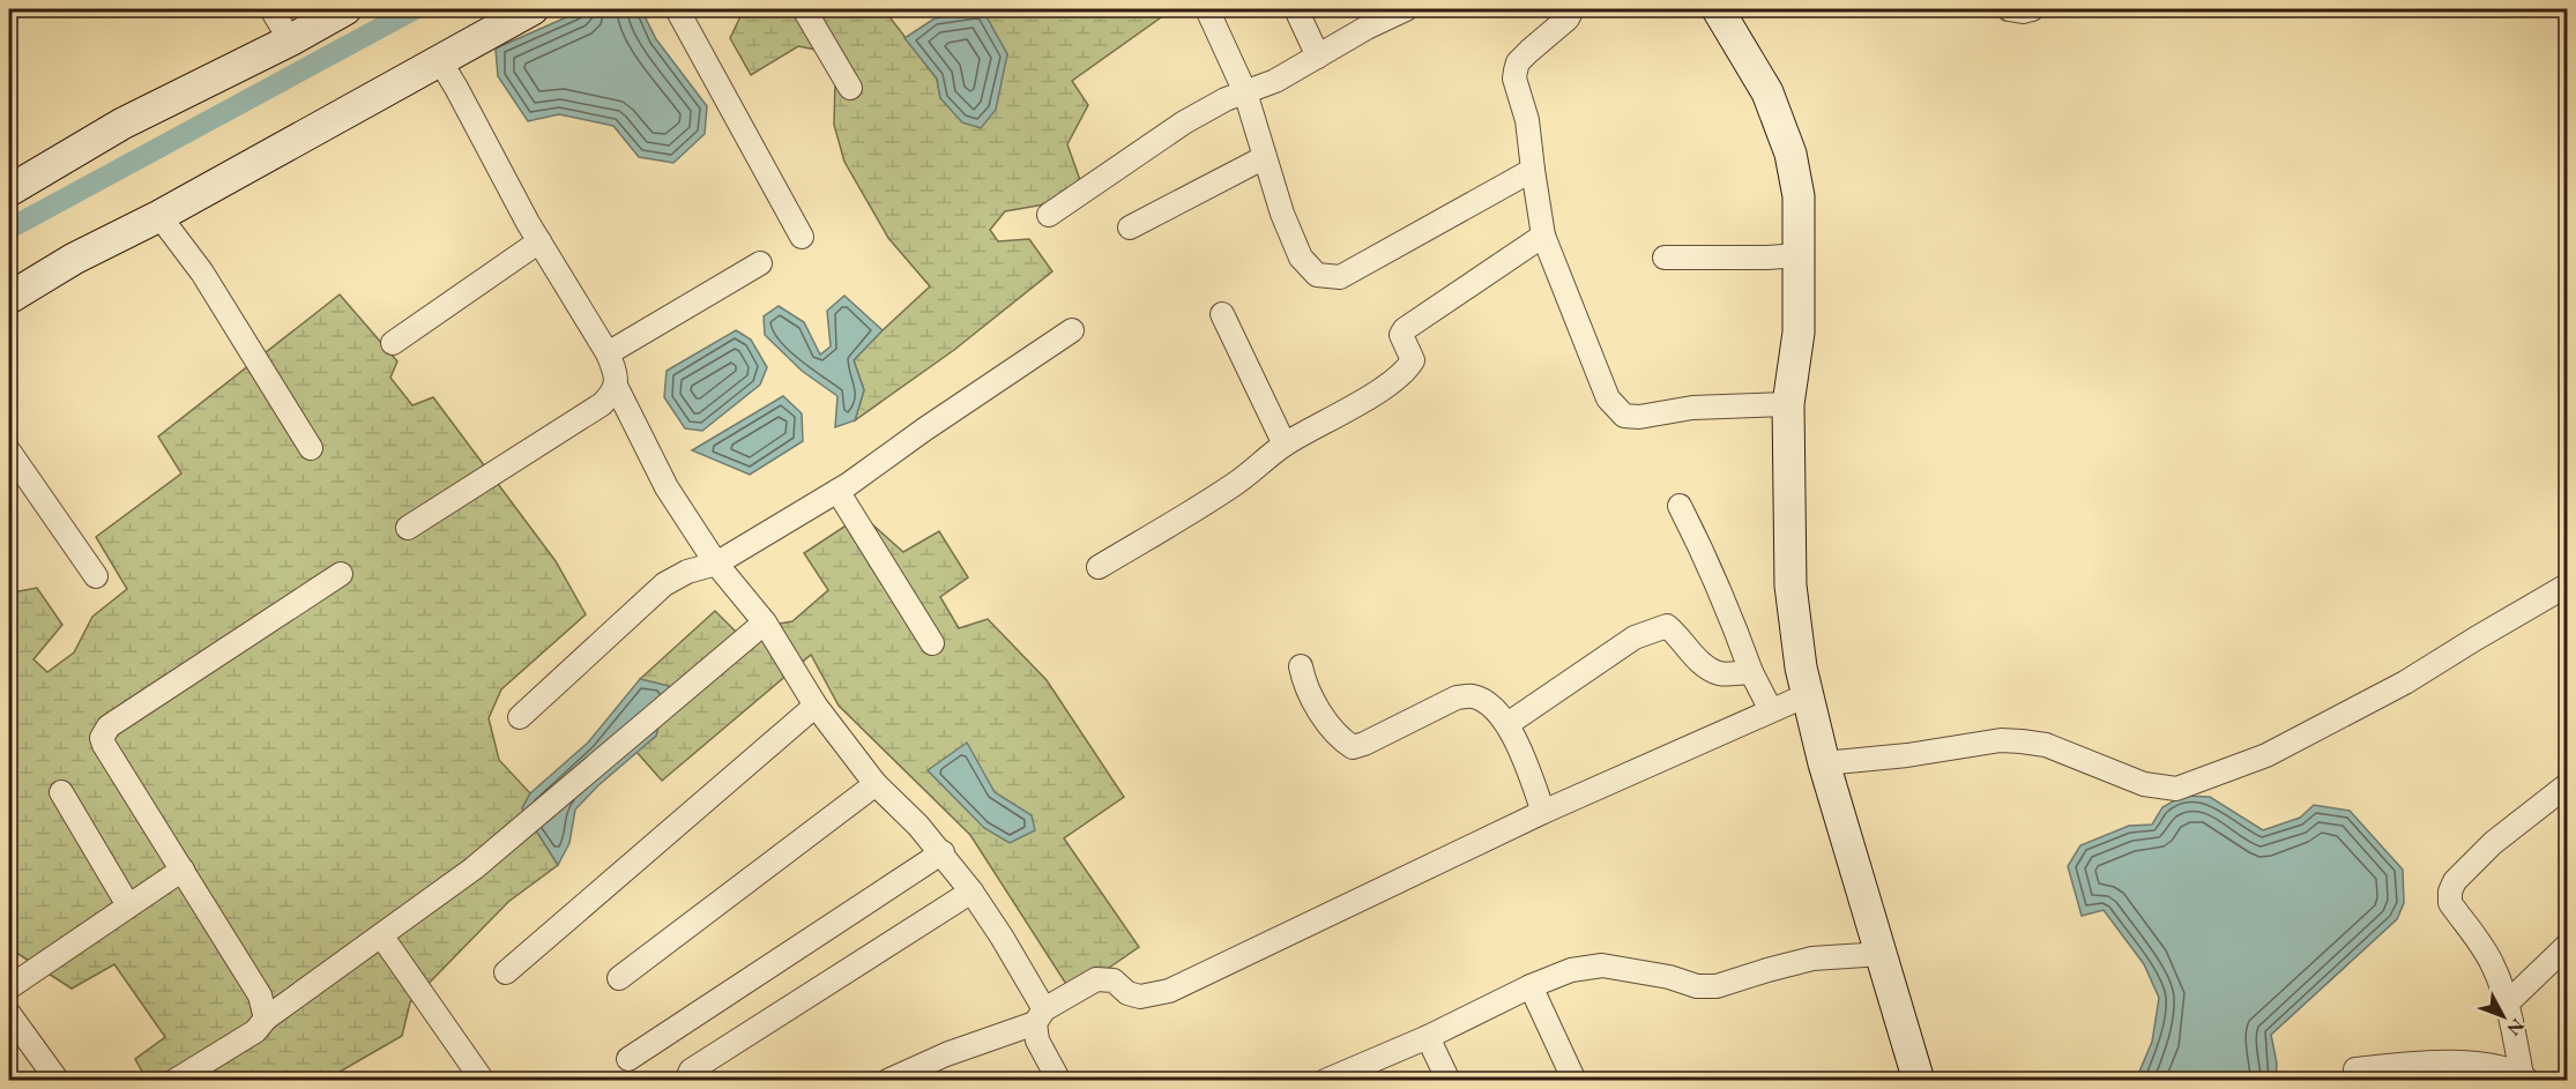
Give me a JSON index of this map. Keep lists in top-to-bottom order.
{
  "north": "bottom right"
}
